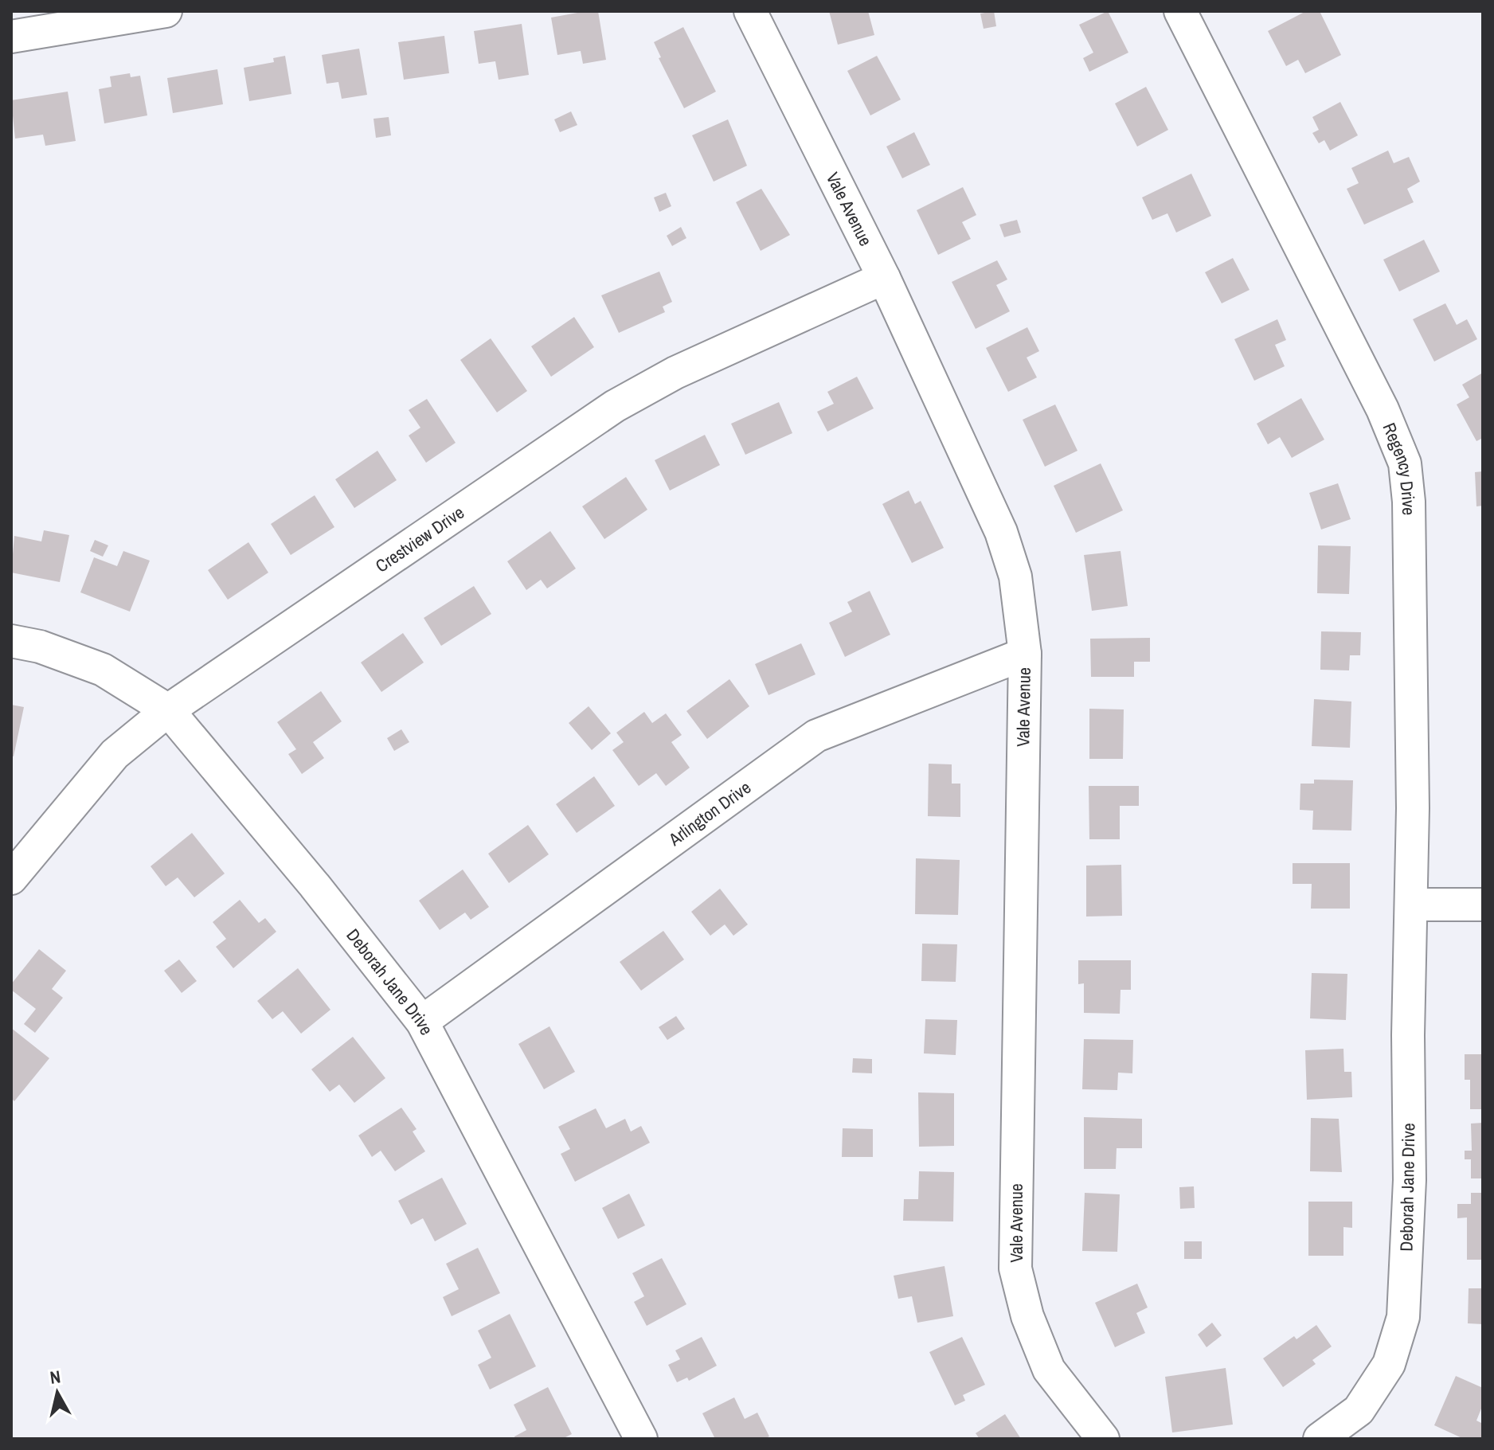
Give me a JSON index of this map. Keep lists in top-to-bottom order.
{
  "streets": {
    "street": [
      "Vale Avenue",
      "Regency Drive",
      "Crestview Drive",
      "Arlington Drive",
      "Deborah Jane Drive"
    ]
  },
  "crossings": [
    ["Vale Avenue", "Crestview Drive"],
    ["Vale Avenue", "Arlington Drive"],
    ["Regency Drive", "Deborah Jane Drive"],
    ["Crestview Drive", "Deborah Jane Drive"],
    ["Arlington Drive", "Deborah Jane Drive"]
  ],
  "north": "top"
}
